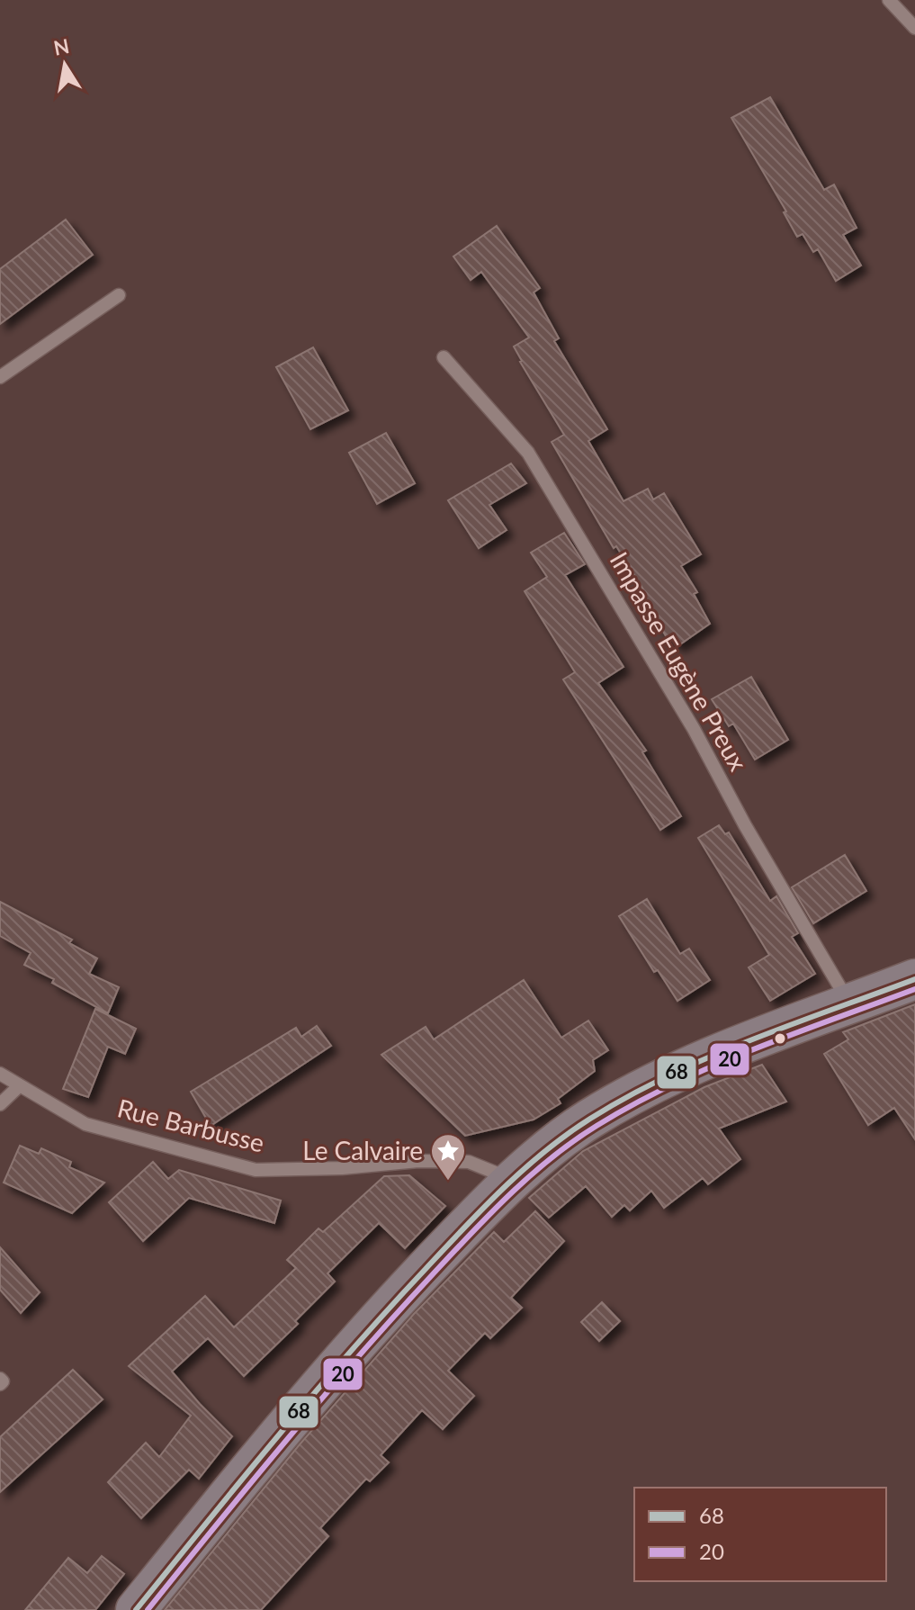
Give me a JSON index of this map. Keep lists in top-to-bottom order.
{
  "streets": {
    "street": ["Impasse Eugène Preux", "Rue Barbusse"]
  },
  "places": {
    "place": ["Le Calvaire"]
  },
  "lines": ["transit line 68", "transit line 20"],
  "legend": ["68", "20"],
  "north": "top"
}
